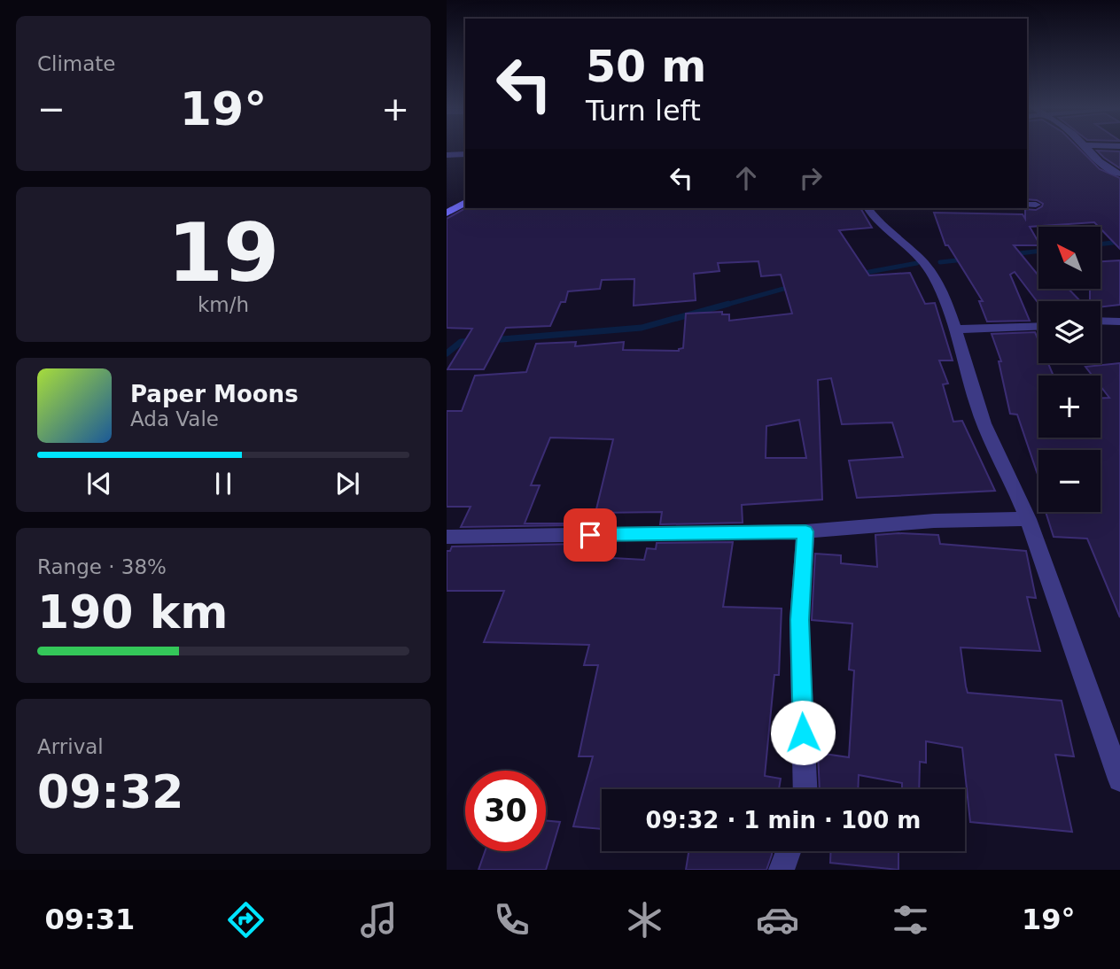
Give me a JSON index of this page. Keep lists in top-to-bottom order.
{
  "north": "top left",
  "page": {
    "tile": [
      "Climate",
      ["19", "km/h"],
      ["Range · 38%", "190 km"],
      ["Arrival", "09:32"]
    ],
    "turn": ["50 m", "Turn left"],
    "heat": ["−", "19°", "+"],
    "map_buttons": ["+", "−"],
    "song": ["Paper Moons", "Ada Vale"],
    "limit": "30",
    "trip": "09:32 · 1 min · 100 m",
    "tabs": ["09:31", "19°"]
  }
}
